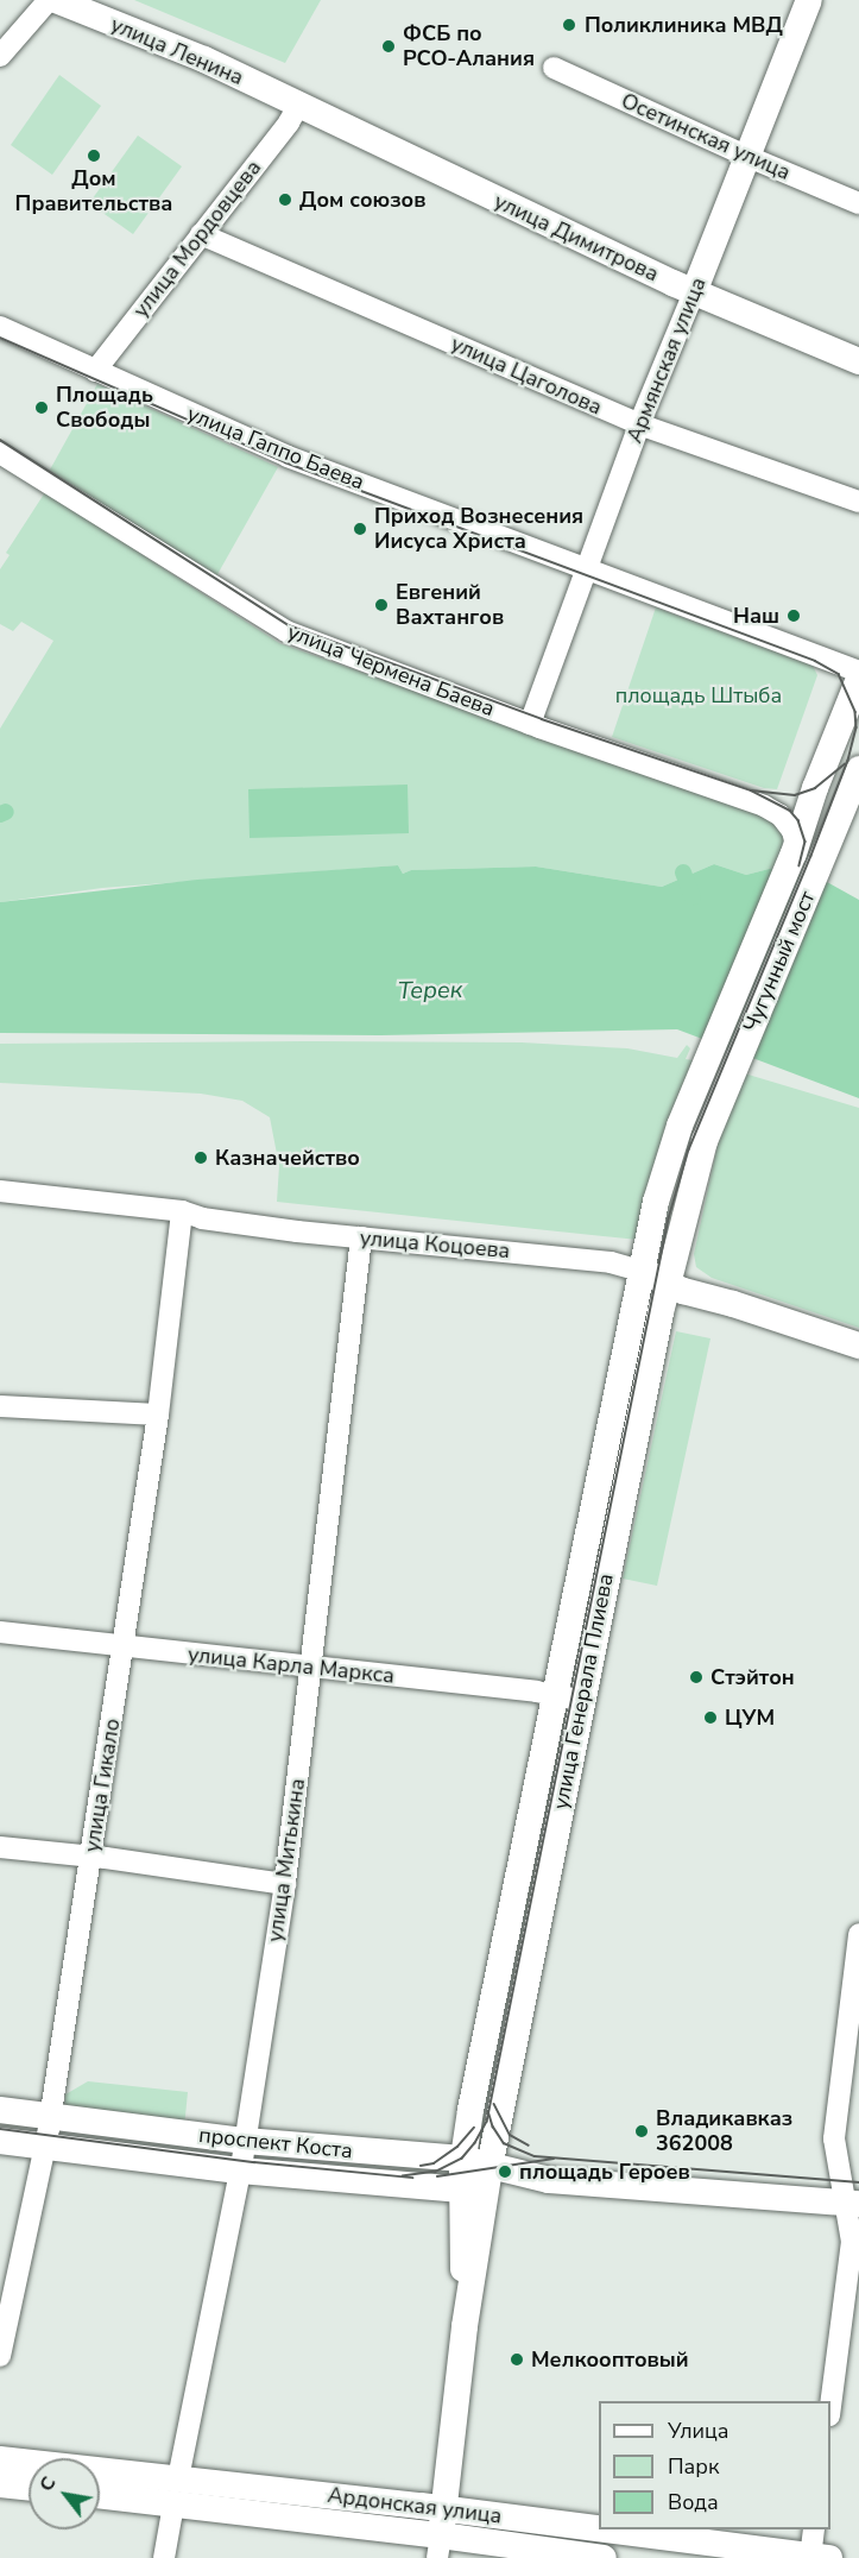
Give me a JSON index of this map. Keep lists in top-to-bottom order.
{
  "streets": {
    "main road": [
      "улица Ленина",
      "улица Димитрова",
      "Армянская улица",
      "Чугунный мост",
      "улица Коцоева",
      "улица Генерала Плиева",
      "проспект Коста",
      "Ардонская улица"
    ],
    "street": [
      "Осетинская улица",
      "улица Мордовцева",
      "улица Цаголова",
      "улица Гаппо Баева",
      "улица Чермена Баева",
      "улица Карла Маркса",
      "улица Гикало",
      "улица Митькина"
    ]
  },
  "crossings": [
    ["улица Ленина", "улица Димитрова"],
    ["улица Ленина", "улица Мордовцева"],
    ["Осетинская улица", "Армянская улица"],
    ["улица Димитрова", "улица Мордовцева"],
    ["улица Димитрова", "Армянская улица"],
    ["улица Мордовцева", "улица Цаголова"],
    ["улица Мордовцева", "улица Гаппо Баева"],
    ["Армянская улица", "улица Цаголова"],
    ["Армянская улица", "улица Гаппо Баева"],
    ["Армянская улица", "улица Чермена Баева"],
    ["улица Чермена Баева", "Чугунный мост"],
    ["Чугунный мост", "улица Генерала Плиева"],
    ["улица Коцоева", "улица Генерала Плиева"],
    ["улица Коцоева", "улица Гикало"],
    ["улица Коцоева", "улица Митькина"],
    ["улица Карла Маркса", "улица Генерала Плиева"],
    ["улица Карла Маркса", "улица Гикало"],
    ["улица Карла Маркса", "улица Митькина"],
    ["улица Генерала Плиева", "проспект Коста"],
    ["улица Генерала Плиева", "Ардонская улица"],
    ["улица Гикало", "проспект Коста"],
    ["улица Митькина", "проспект Коста"],
    ["улица Митькина", "Ардонская улица"]
  ],
  "water": ["Терек"],
  "parks": ["площадь Штыба"],
  "places": [
    "Поликлиника МВД",
    "ФСБ по РСО-Алания",
    "Дом Правительства",
    "Дом союзов",
    "Площадь Свободы",
    "Приход Вознесения Иисуса Христа",
    "Евгений Вахтангов",
    "Наш",
    "Казначейство",
    "Стэйтон",
    "ЦУМ",
    "Владикавказ 362008",
    "площадь Героев",
    "Мелкооптовый"
  ],
  "legend": ["Улица", "Парк", "Вода"],
  "north": "top left"
}
